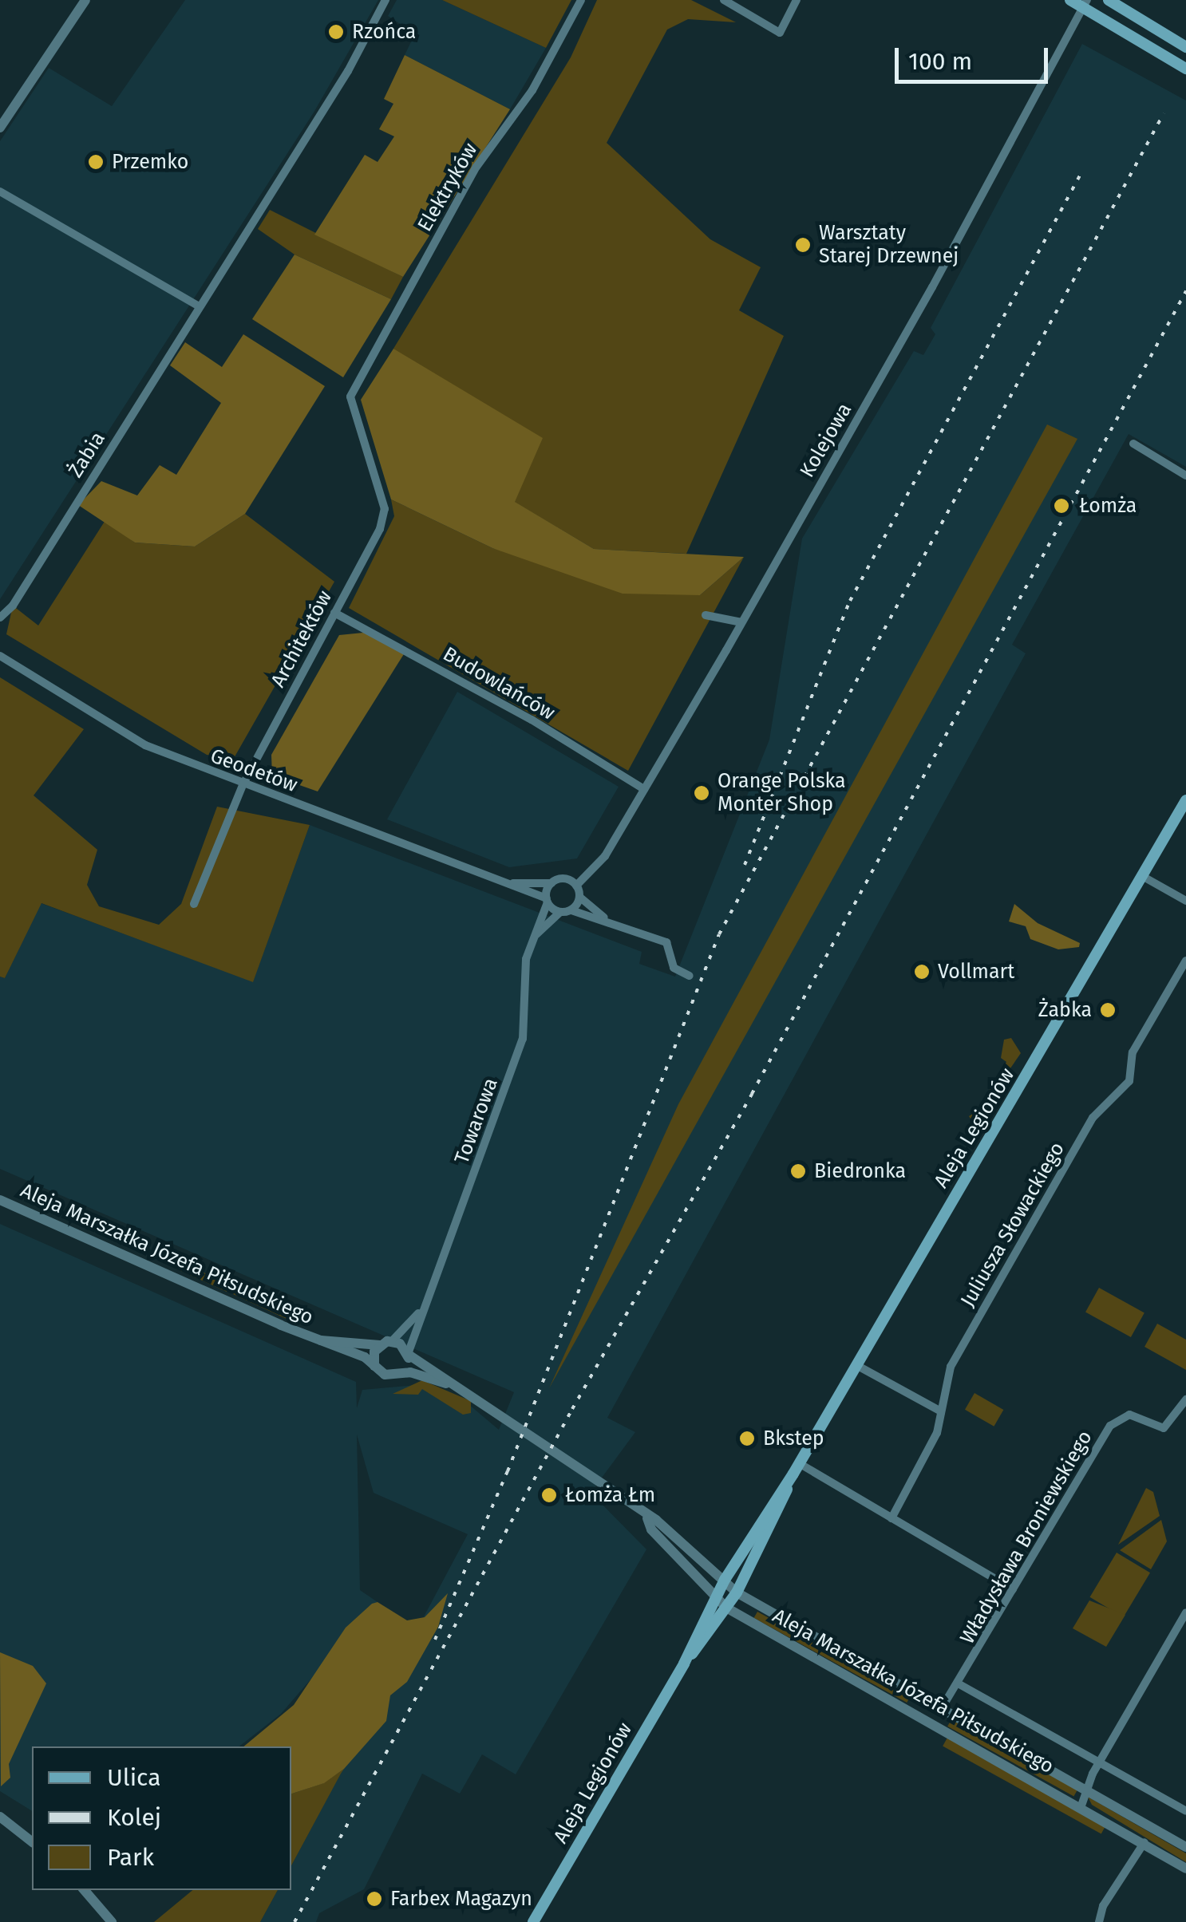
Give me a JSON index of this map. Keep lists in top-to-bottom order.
{
  "streets": {
    "main road": ["Aleja Legionów"],
    "street": [
      "Elektryków",
      "Kolejowa",
      "Żabia",
      "Architektów",
      "Budowlańców",
      "Geodetów",
      "Towarowa",
      "Juliusza Słowackiego",
      "Aleja Marszałka Józefa Piłsudskiego",
      "Władysława Broniewskiego"
    ]
  },
  "crossings": [
    ["Elektryków", "Architektów"],
    ["Kolejowa", "Budowlańców"],
    ["Kolejowa", "Geodetów"],
    ["Kolejowa", "Towarowa"],
    ["Architektów", "Budowlańców"],
    ["Architektów", "Geodetów"],
    ["Geodetów", "Towarowa"],
    ["Towarowa", "Aleja Marszałka Józefa Piłsudskiego"],
    ["Aleja Legionów", "Aleja Marszałka Józefa Piłsudskiego"],
    ["Aleja Marszałka Józefa Piłsudskiego", "Władysława Broniewskiego"]
  ],
  "places": [
    "Rzońca",
    "Przemko",
    "Warsztaty Starej Drzewnej",
    "Łomża",
    "Orange Polska Monter Shop",
    "Vollmart",
    "Żabka",
    "Biedronka",
    "Bkstep",
    "Łomża Łm",
    "Farbex Magazyn"
  ],
  "legend": ["Ulica", "Kolej", "Park"],
  "scale_bar": "100 m"
}
